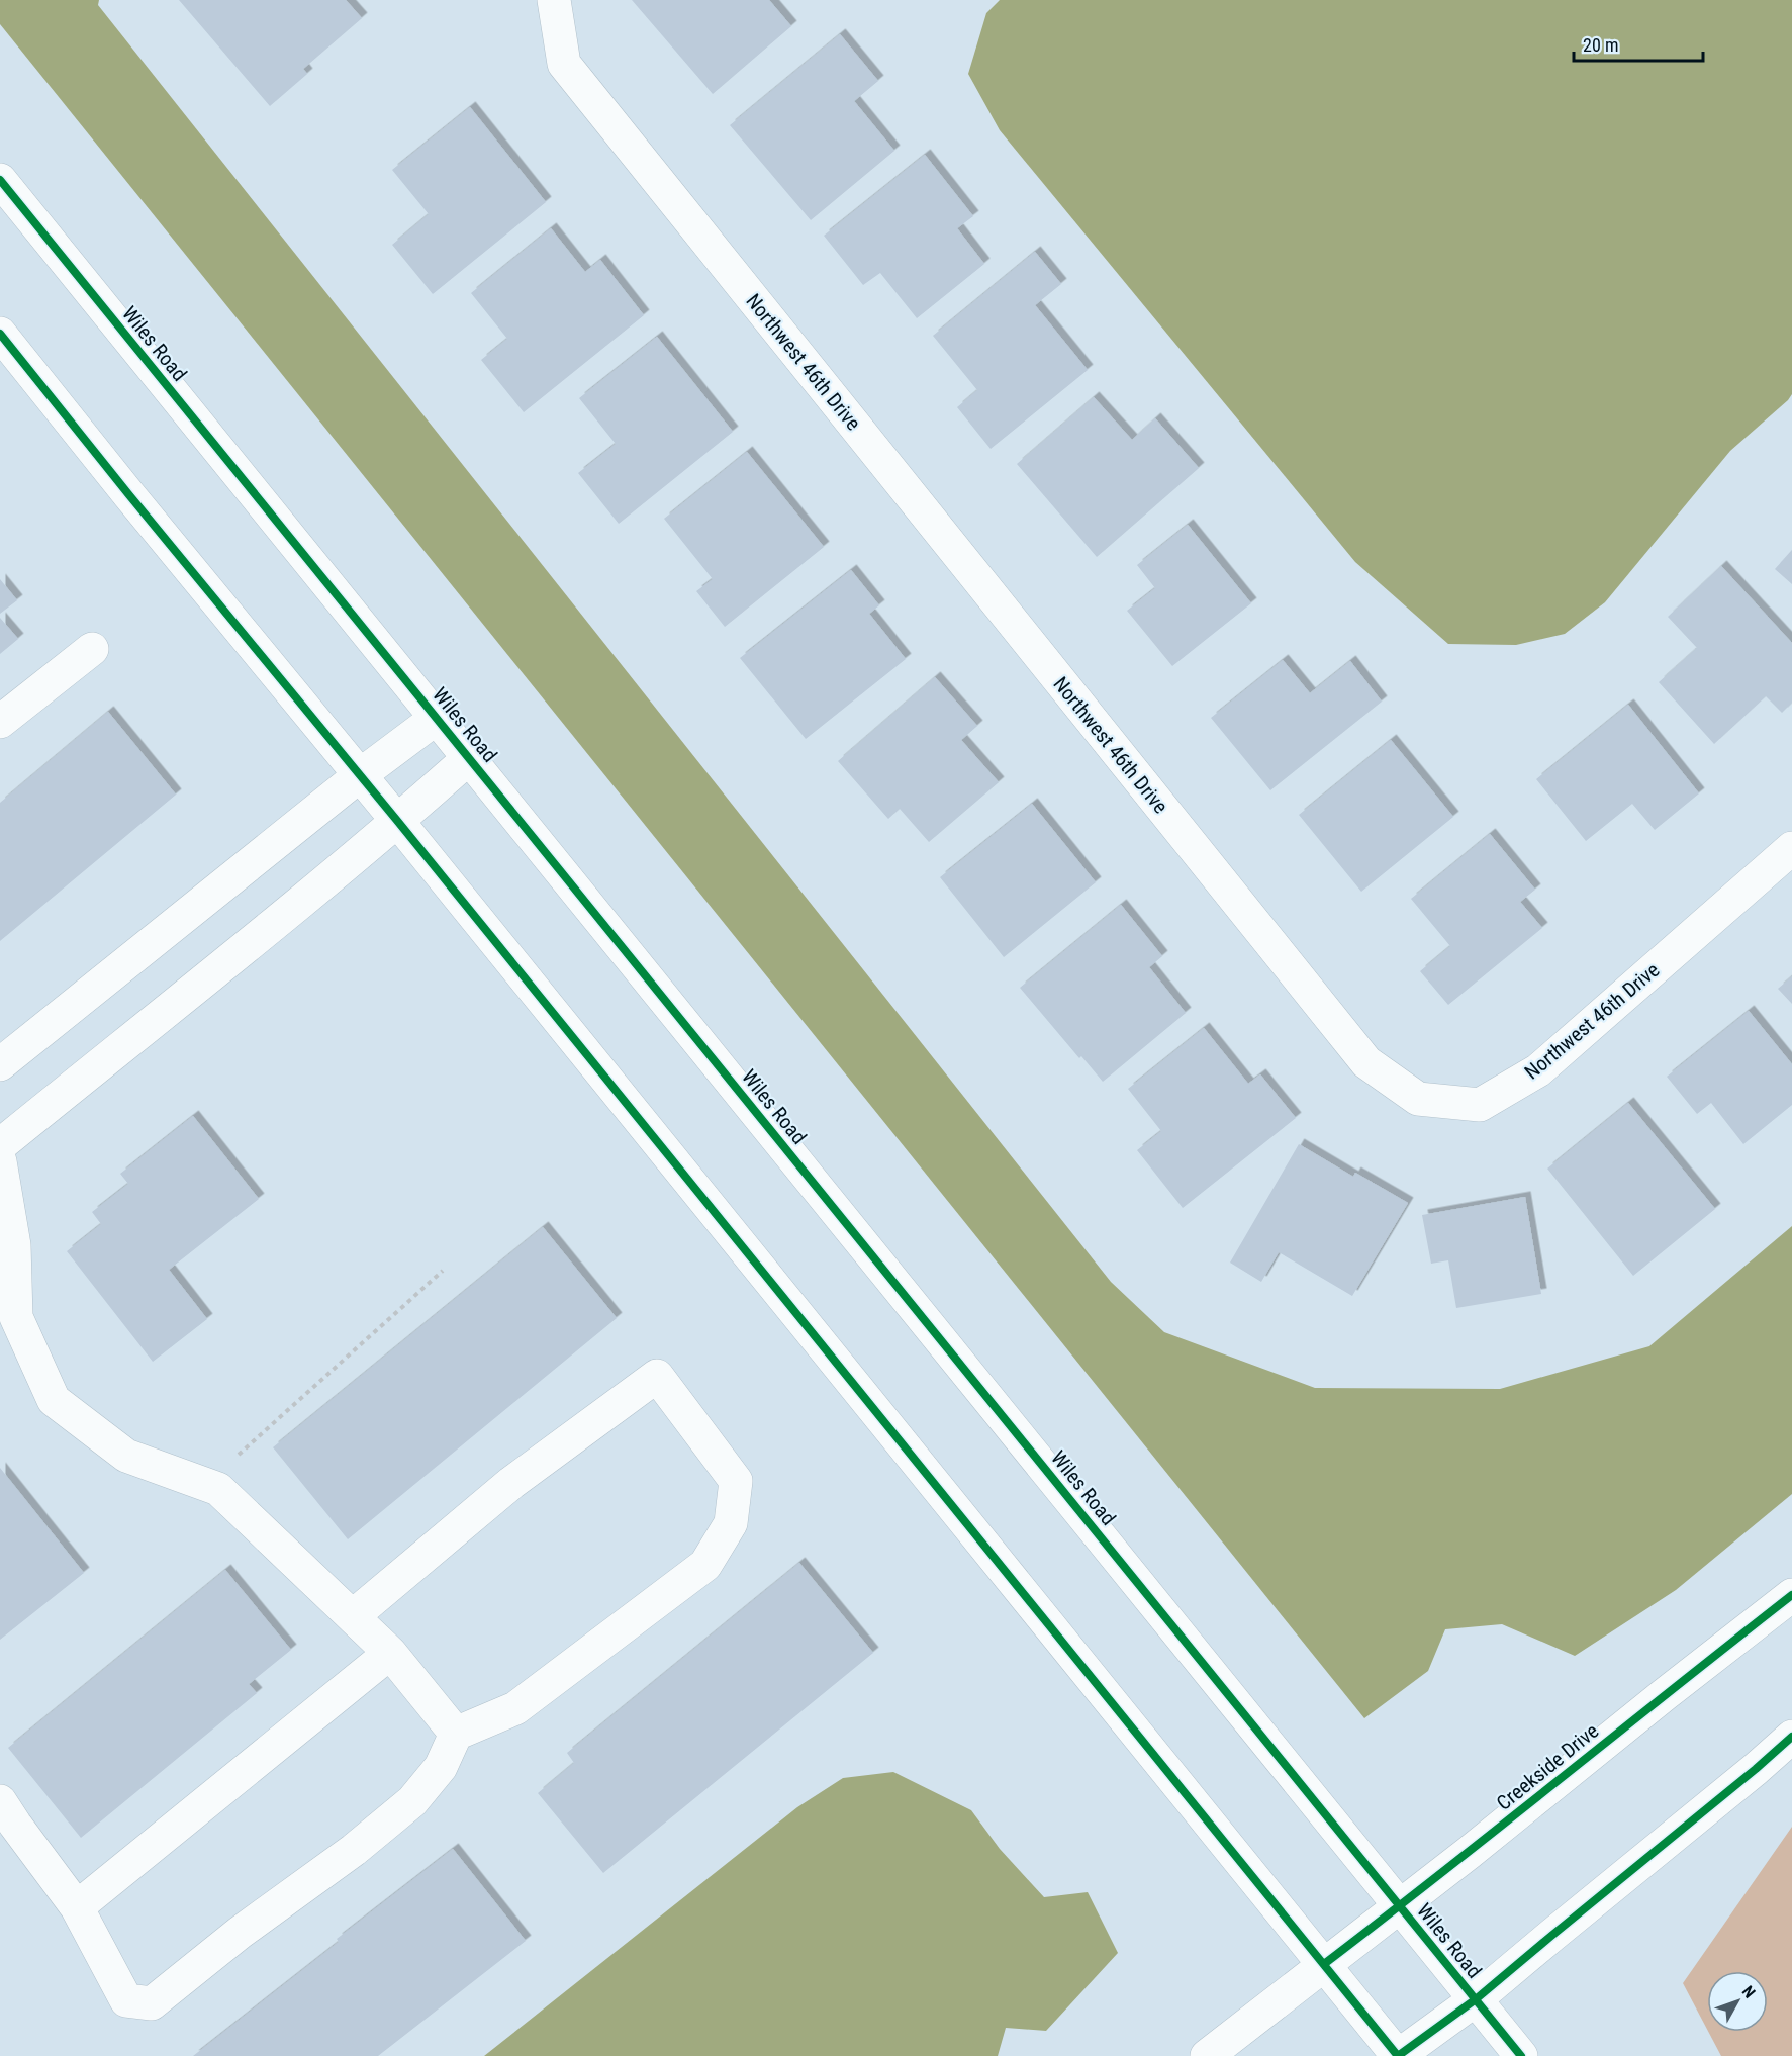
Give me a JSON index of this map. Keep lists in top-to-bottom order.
{
  "streets": {
    "main road": ["Wiles Road", "Northwest 46th Drive", "Creekside Drive"]
  },
  "crossings": [
    ["Wiles Road", "Creekside Drive"]
  ],
  "scale_bar": "20 m",
  "north": "top right"
}
